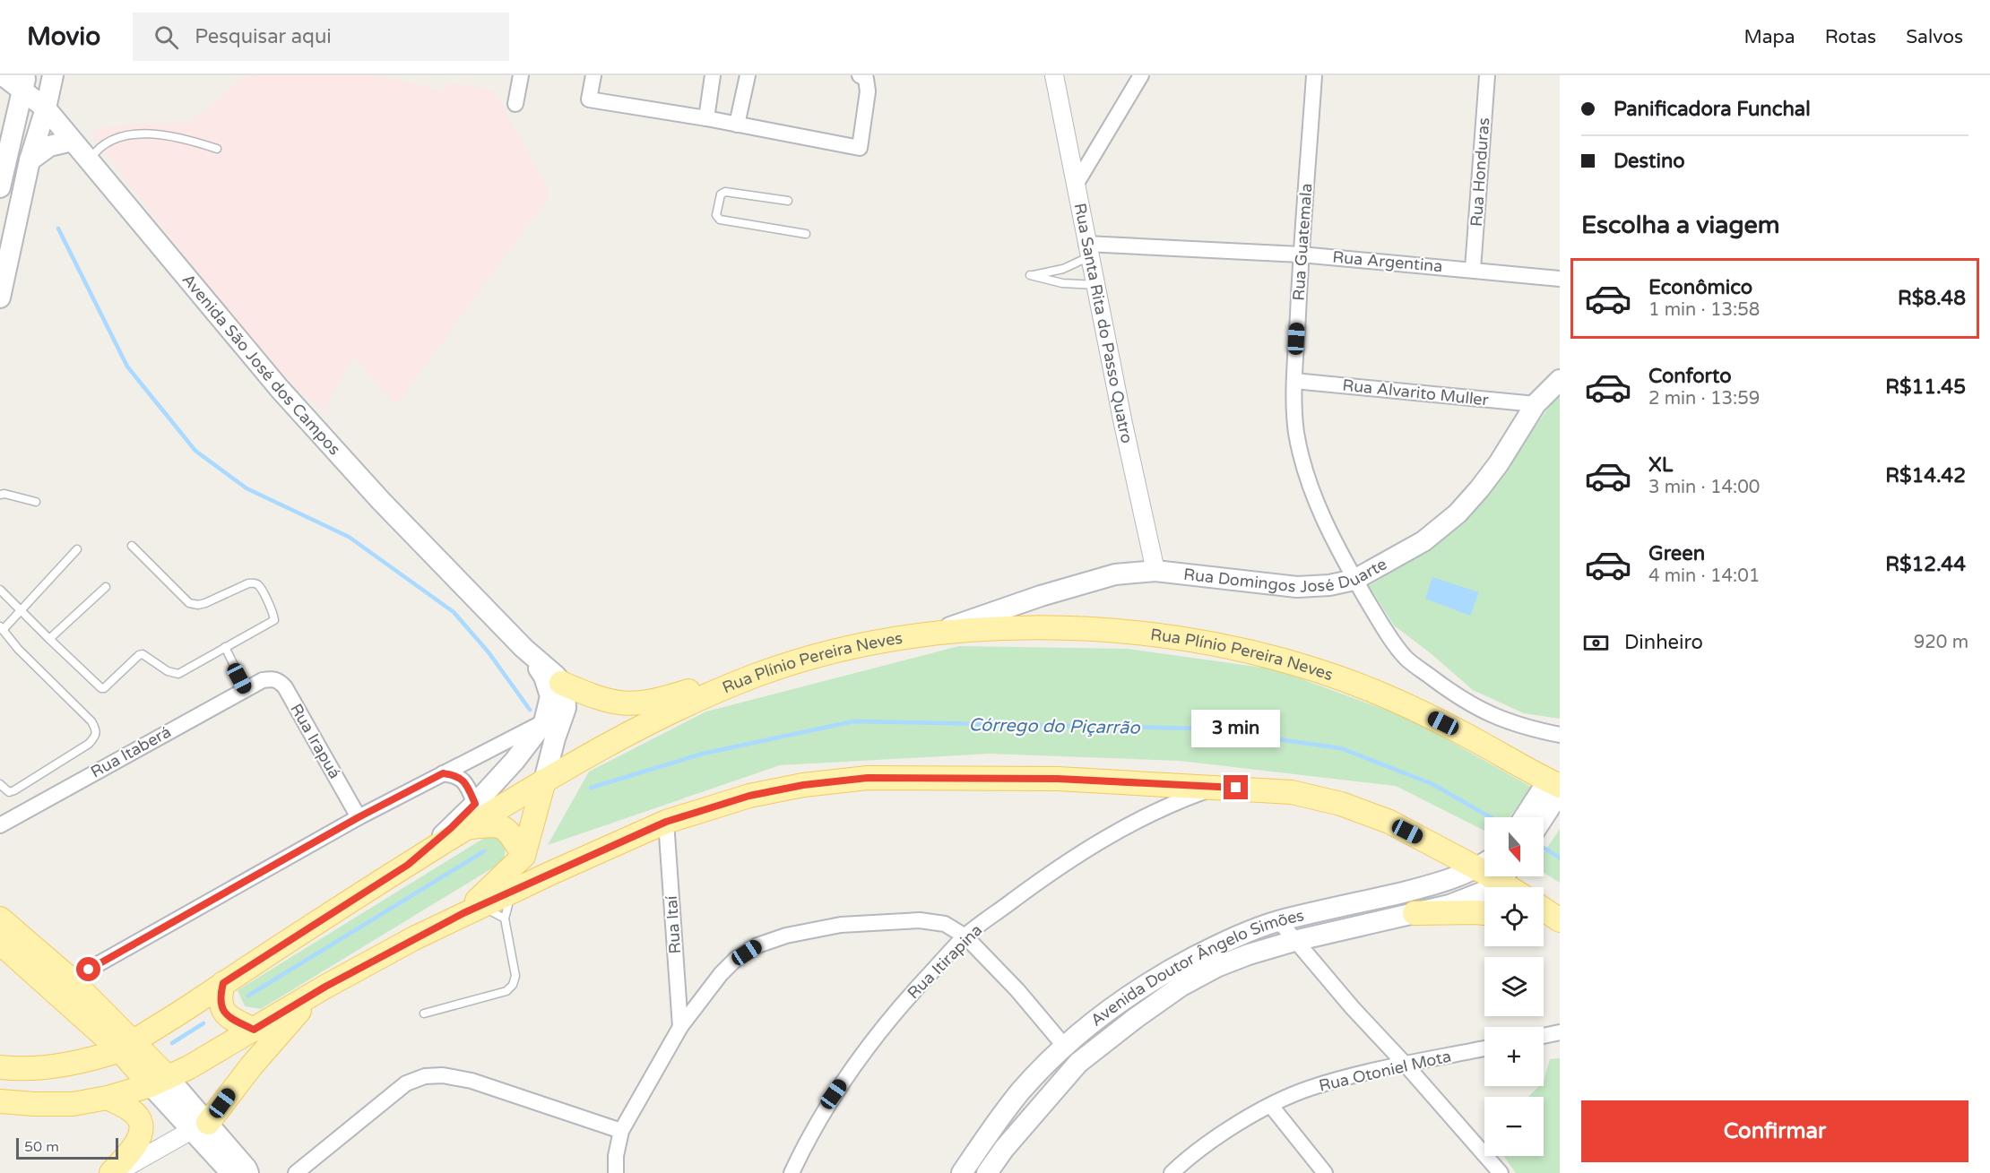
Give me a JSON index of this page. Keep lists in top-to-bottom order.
{
  "streets": {
    "main road": [
      "Avenida São José dos Campos",
      "Rua Domingos José Duarte",
      "Rua Plínio Pereira Neves",
      "Avenida Doutor Ângelo Simões"
    ],
    "street": [
      "Rua Honduras",
      "Rua Guatemala",
      "Rua Argentina",
      "Rua Santa Rita do Passo Quatro",
      "Rua Alvarito Muller",
      "Rua Irapuá",
      "Rua Itaberá",
      "Rua Itaí",
      "Rua Itirapina",
      "Rua Otoniel Mota"
    ]
  },
  "crossings": [
    ["Rua Honduras", "Rua Argentina"],
    ["Rua Guatemala", "Rua Argentina"],
    ["Rua Guatemala", "Rua Alvarito Muller"],
    ["Rua Guatemala", "Rua Domingos José Duarte"],
    ["Rua Argentina", "Rua Santa Rita do Passo Quatro"],
    ["Rua Santa Rita do Passo Quatro", "Rua Domingos José Duarte"],
    ["Avenida São José dos Campos", "Rua Plínio Pereira Neves"],
    ["Rua Alvarito Muller", "Rua Domingos José Duarte"],
    ["Rua Domingos José Duarte", "Rua Plínio Pereira Neves"],
    ["Rua Irapuá", "Rua Itaberá"]
  ],
  "water": ["Córrego do Piçarrão"],
  "scale_bar": "50 m",
  "north": "bottom",
  "page": {
    "header": "Movio",
    "search": "Pesquisar aqui",
    "nav": ["Mapa", "Rotas", "Salvos"],
    "banner": ["Panificadora Funchal", "Destino"],
    "heading": "Escolha a viagem",
    "list": [
      {
        "name": "Econômico",
        "note": "1 min · 13:58",
        "value": "R$8.48"
      },
      {
        "name": "Conforto",
        "note": "2 min · 13:59",
        "value": "R$11.45"
      },
      {
        "name": "XL",
        "note": "3 min · 14:00",
        "value": "R$14.42"
      },
      {
        "name": "Green",
        "note": "4 min · 14:01",
        "value": "R$12.44"
      }
    ],
    "pay": ["Dinheiro", "920 m"],
    "bubble": "3 min",
    "map_buttons": ["+", "−"],
    "buttons": "Confirmar",
    "scale": "50 m"
  }
}
